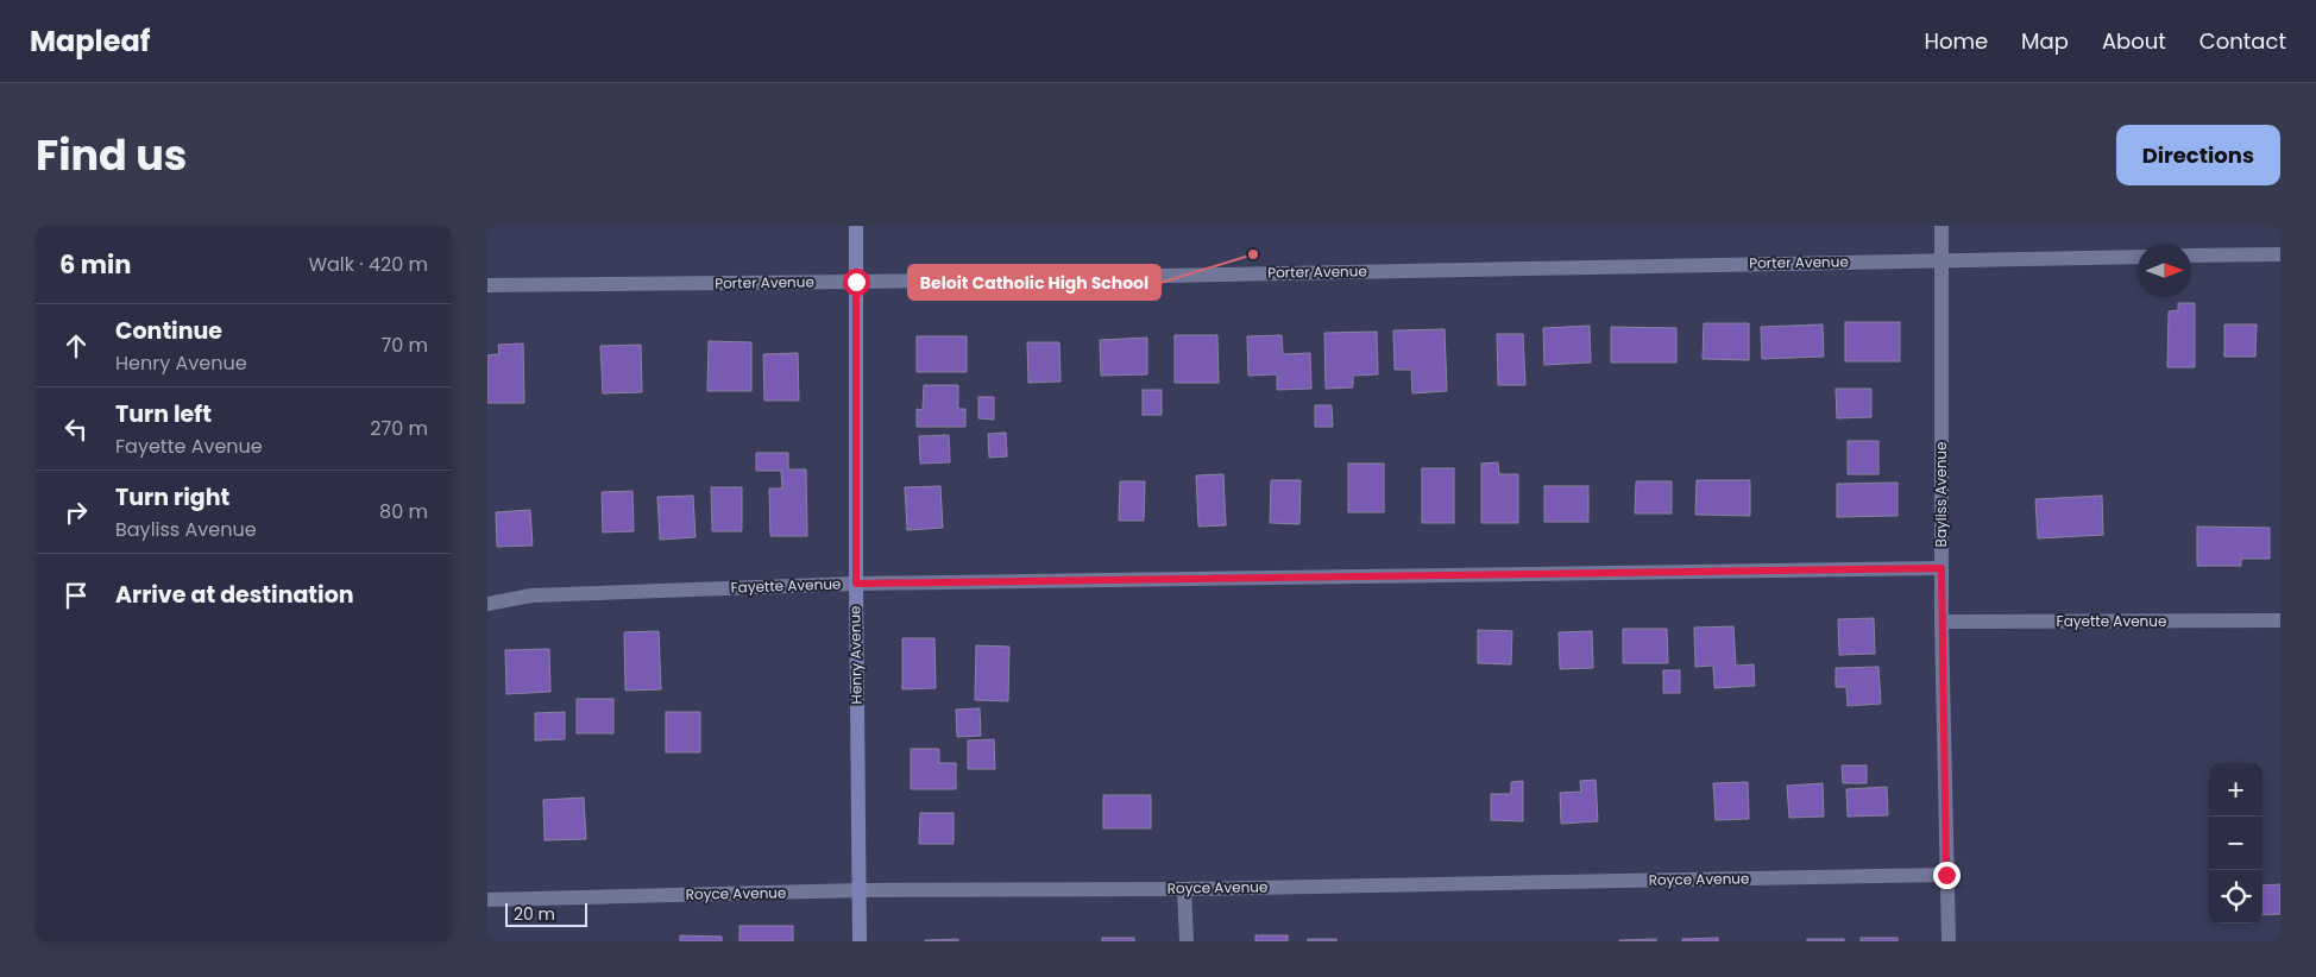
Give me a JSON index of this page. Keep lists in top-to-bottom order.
{
  "streets": {
    "street": [
      "Porter Avenue",
      "Bayliss Avenue",
      "Fayette Avenue",
      "Henry Avenue",
      "Royce Avenue"
    ]
  },
  "crossings": [
    ["Porter Avenue", "Bayliss Avenue"],
    ["Porter Avenue", "Henry Avenue"],
    ["Bayliss Avenue", "Fayette Avenue"],
    ["Bayliss Avenue", "Royce Avenue"],
    ["Fayette Avenue", "Henry Avenue"],
    ["Henry Avenue", "Royce Avenue"]
  ],
  "places": ["Beloit Catholic High School"],
  "scale_bar": "20 m",
  "north": "right",
  "page": {
    "header": "Mapleaf",
    "nav": [
      "Home",
      "Map",
      "About",
      "Contact"
    ],
    "title": "Find us",
    "buttons": "Directions",
    "heading": ["6 min", "Walk · 420 m"],
    "list": [
      ["Continue", "Henry Avenue", "70 m"],
      ["Turn left", "Fayette Avenue", "270 m"],
      ["Turn right", "Bayliss Avenue", "80 m"],
      "Arrive at destination"
    ],
    "map_buttons": ["+", "−"],
    "scale": "20 m"
  }
}
